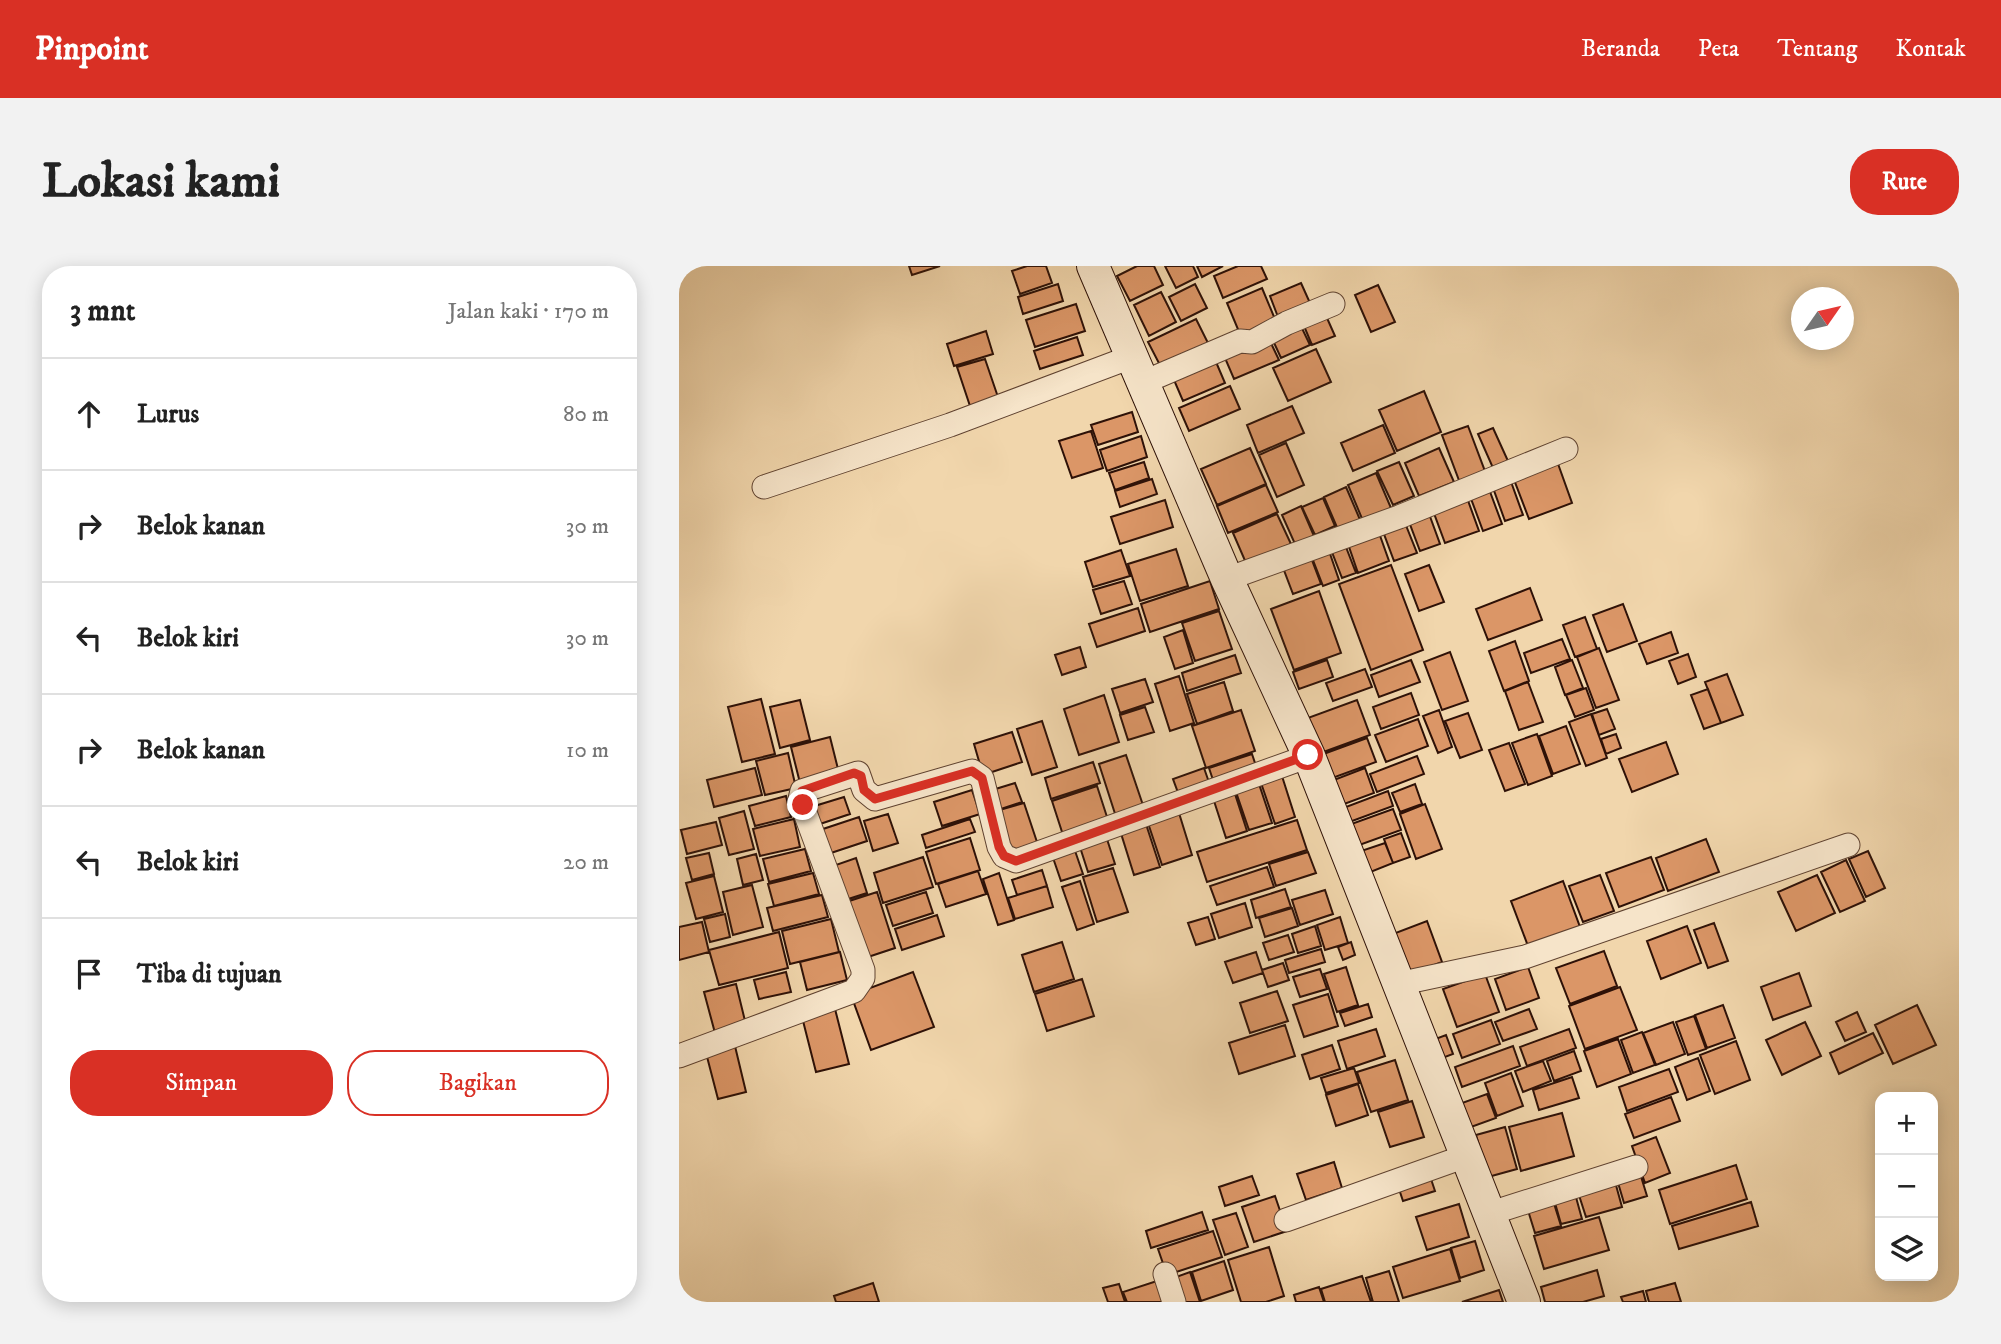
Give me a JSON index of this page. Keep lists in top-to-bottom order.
{
  "north": "top right",
  "page": {
    "header": "Pinpoint",
    "nav": [
      "Beranda",
      "Peta",
      "Tentang",
      "Kontak"
    ],
    "buttons": [
      "Rute",
      ["Simpan", "Bagikan"]
    ],
    "title": "Lokasi kami",
    "heading": ["3 mnt", "Jalan kaki · 170 m"],
    "list": [
      ["Lurus", "80 m"],
      ["Belok kanan", "30 m"],
      ["Belok kiri", "30 m"],
      ["Belok kanan", "10 m"],
      ["Belok kiri", "20 m"],
      "Tiba di tujuan"
    ],
    "map_buttons": ["+", "−"]
  }
}
